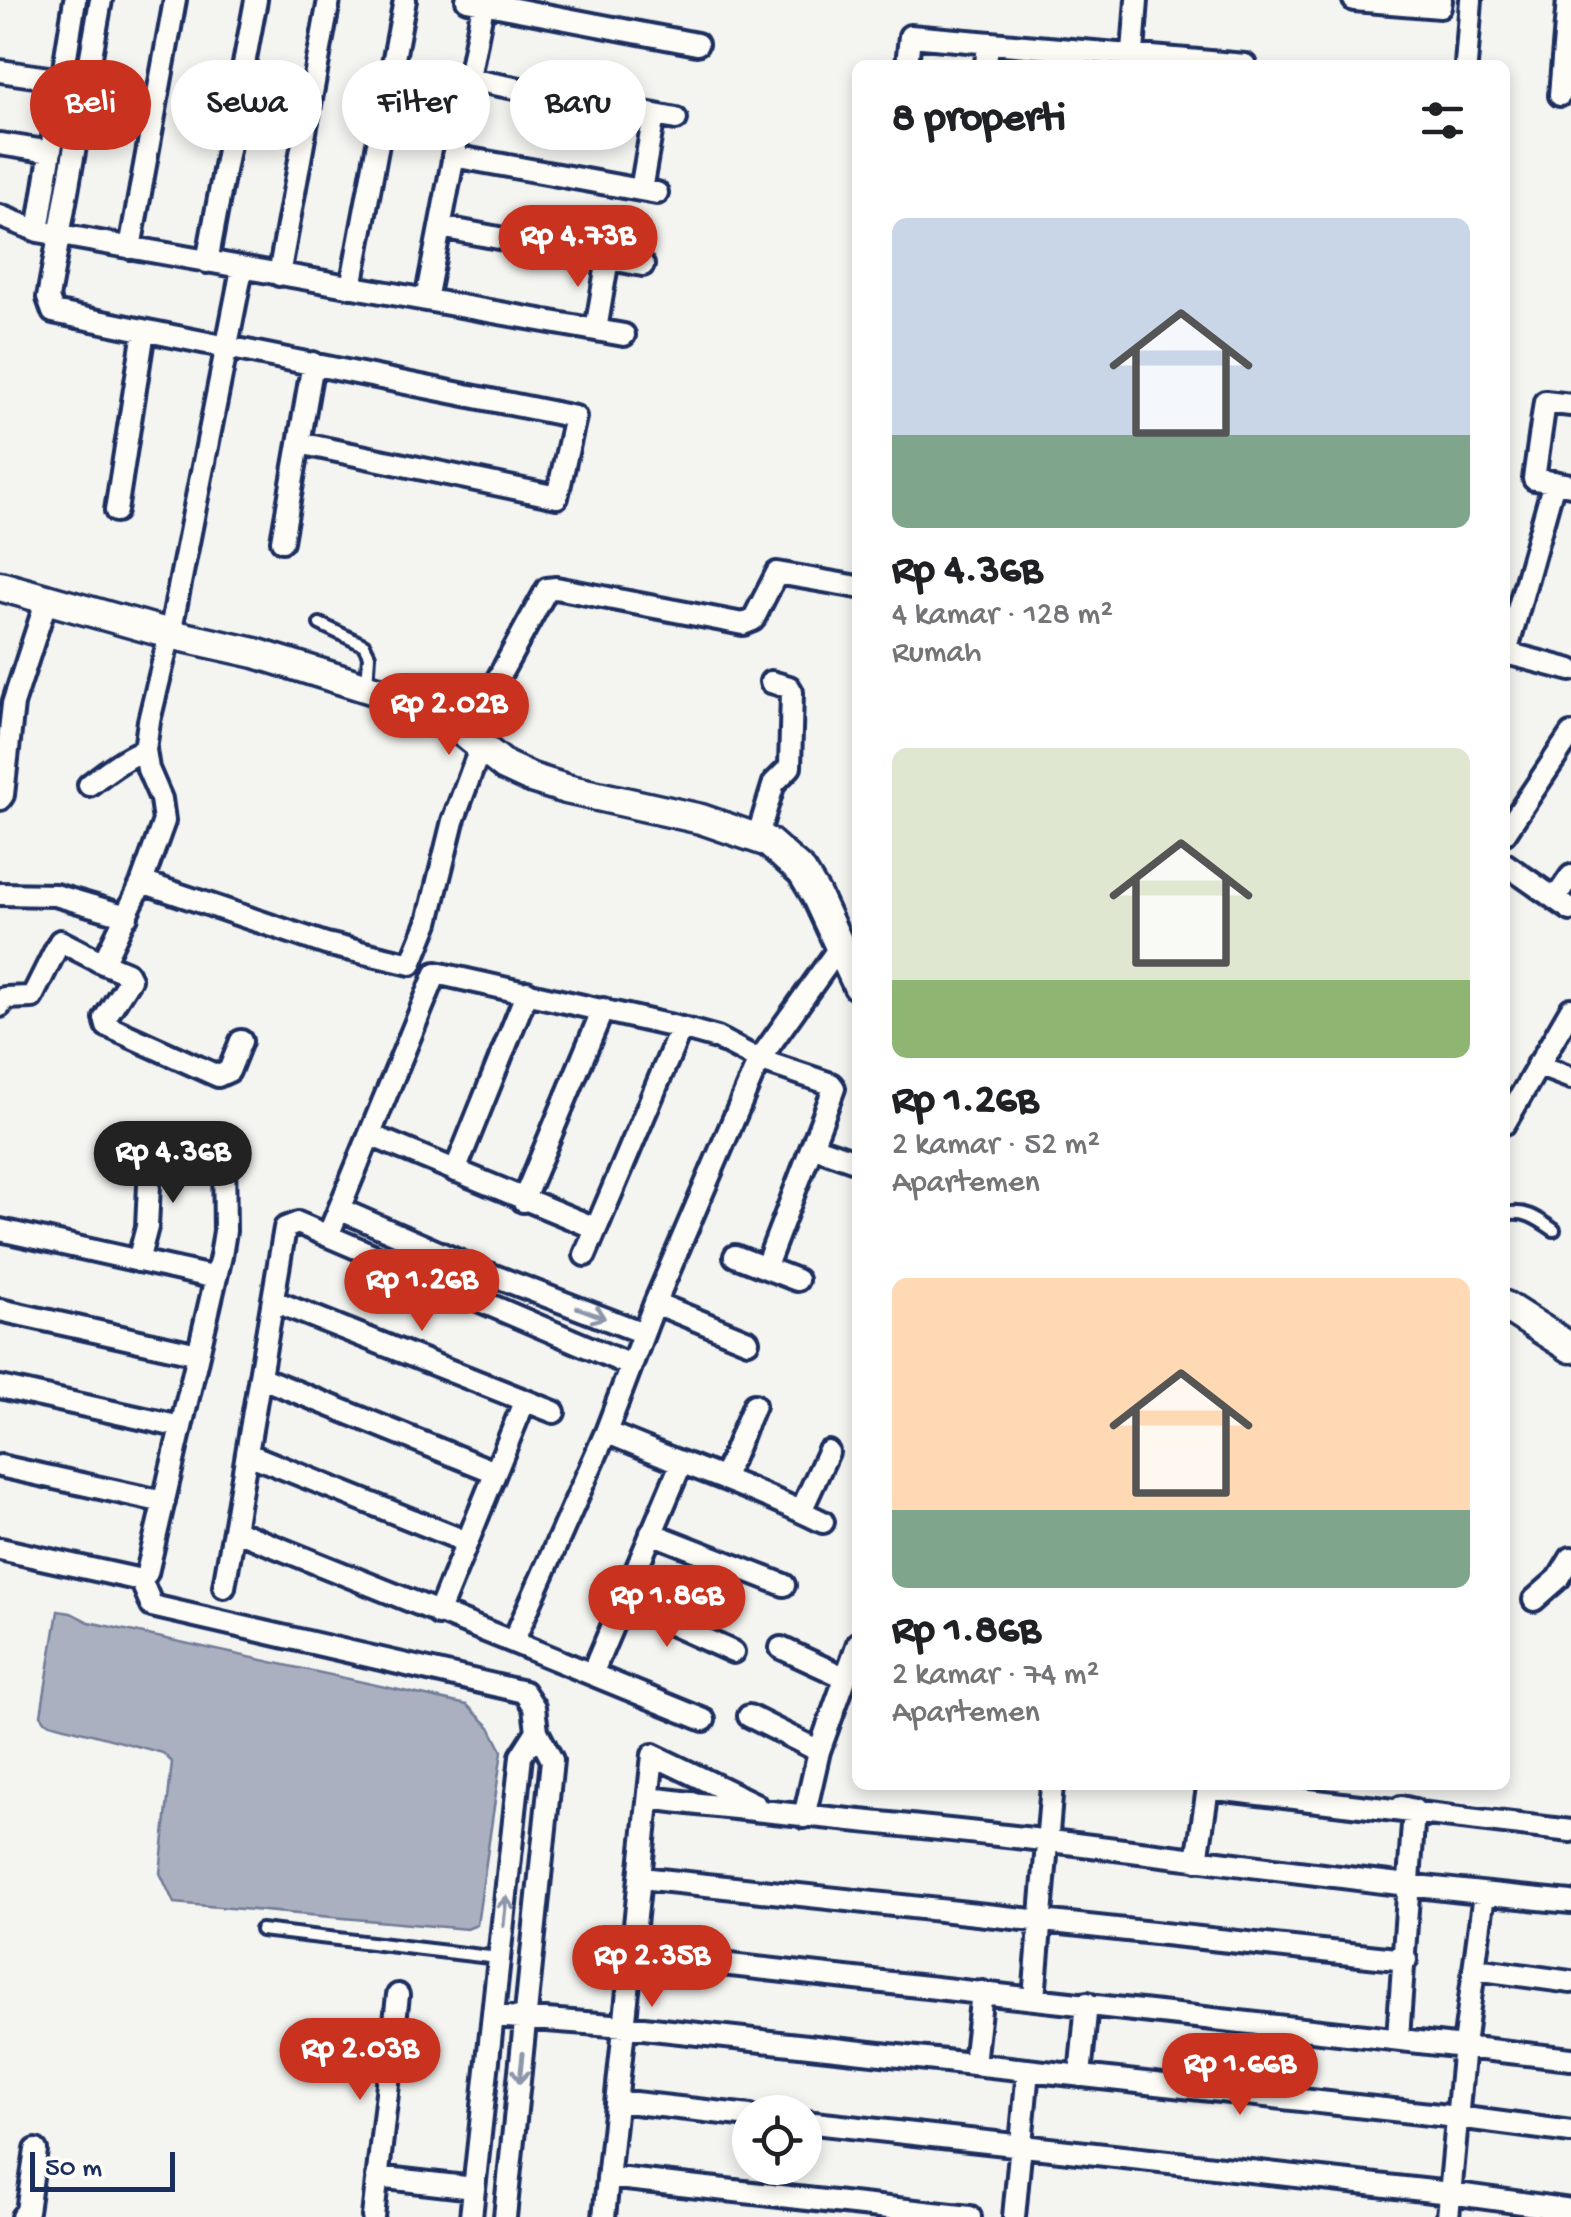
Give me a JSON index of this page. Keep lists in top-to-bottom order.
{
  "scale_bar": "50 m",
  "page": {
    "chip": [
      "Beli",
      "Sewa",
      "Filter",
      "Baru"
    ],
    "heading": "8 properti",
    "list": [
      {
        "name": "Rp 4.36B",
        "note": "4 kamar · 128 m² · Rumah"
      },
      {
        "name": "Rp 1.26B",
        "note": "2 kamar · 52 m² · Apartemen"
      },
      {
        "name": "Rp 1.86B",
        "note": "2 kamar · 74 m² · Apartemen"
      }
    ],
    "price": [
      "Rp 4.73B",
      "Rp 2.02B",
      "Rp 4.36B",
      "Rp 1.26B",
      "Rp 1.86B",
      "Rp 2.35B",
      "Rp 2.03B",
      "Rp 1.66B"
    ],
    "scale": "50 m"
  }
}
